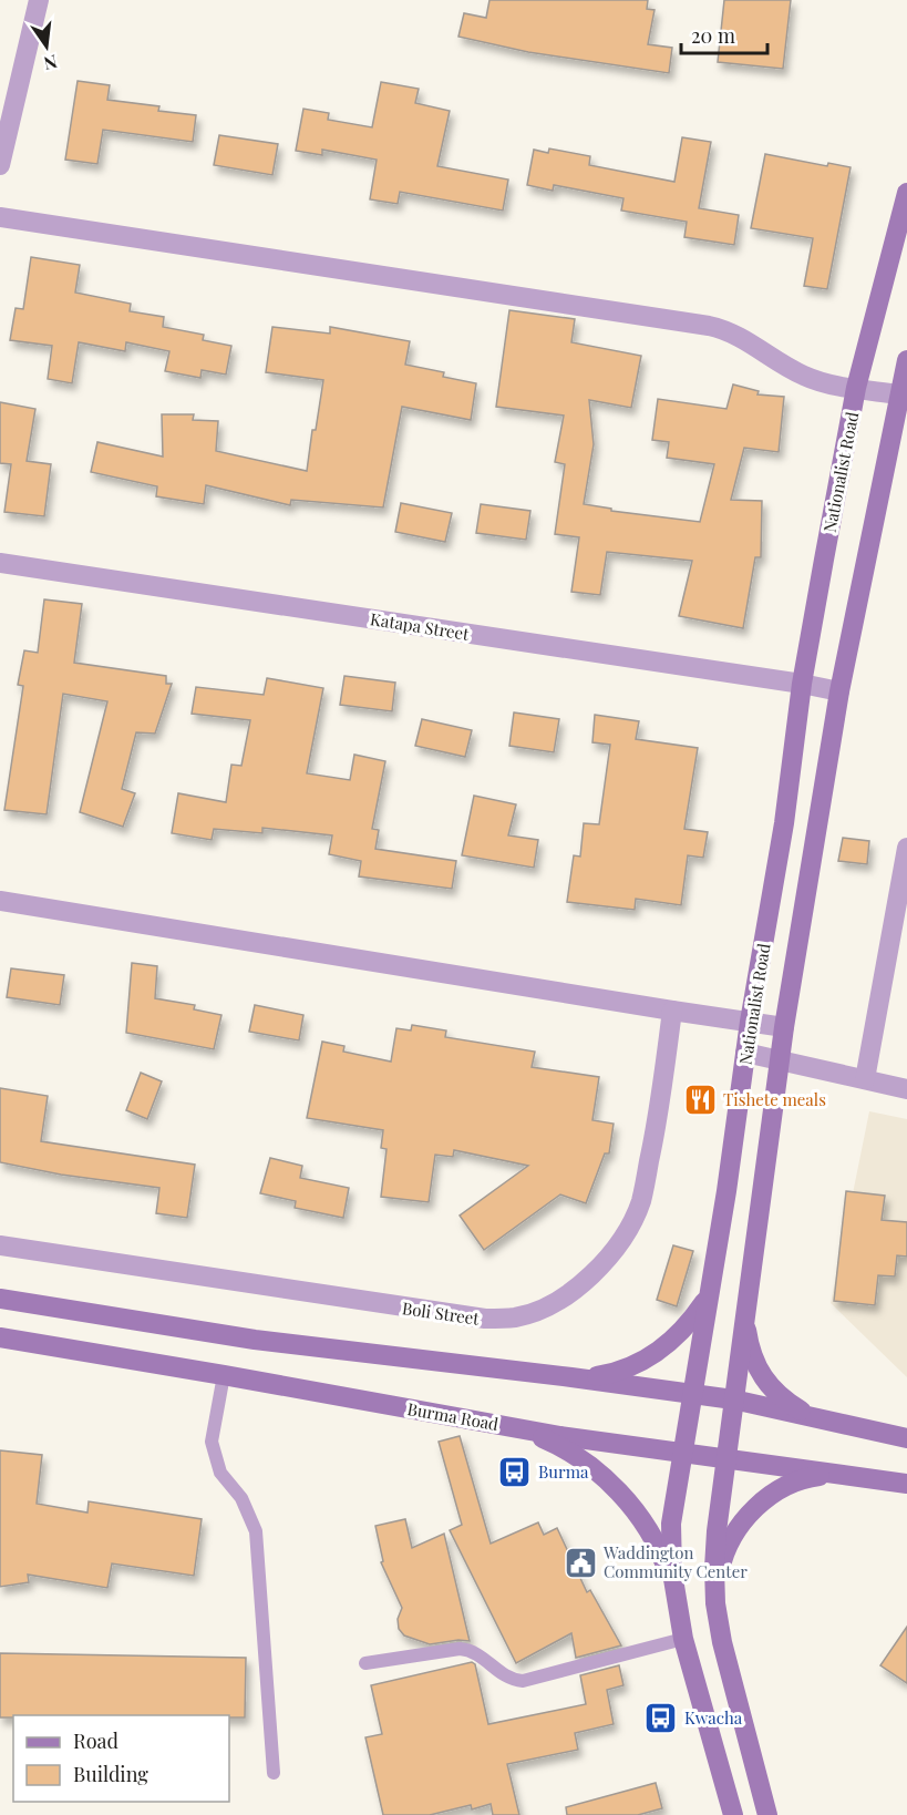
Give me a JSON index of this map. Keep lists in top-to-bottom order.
{
  "streets": {
    "main road": ["Nationalist Road", "Burma Road"],
    "street": ["Katapa Street", "Boli Street"]
  },
  "crossings": [
    ["Nationalist Road", "Katapa Street"],
    ["Nationalist Road", "Burma Road"]
  ],
  "places": {
    "restaurant": ["Tishete meals"],
    "bus stop": ["Burma", "Kwacha"],
    "public building": ["Waddington Community Center"]
  },
  "legend": ["Road", "Building"],
  "scale_bar": "20 m",
  "north": "bottom"
}
